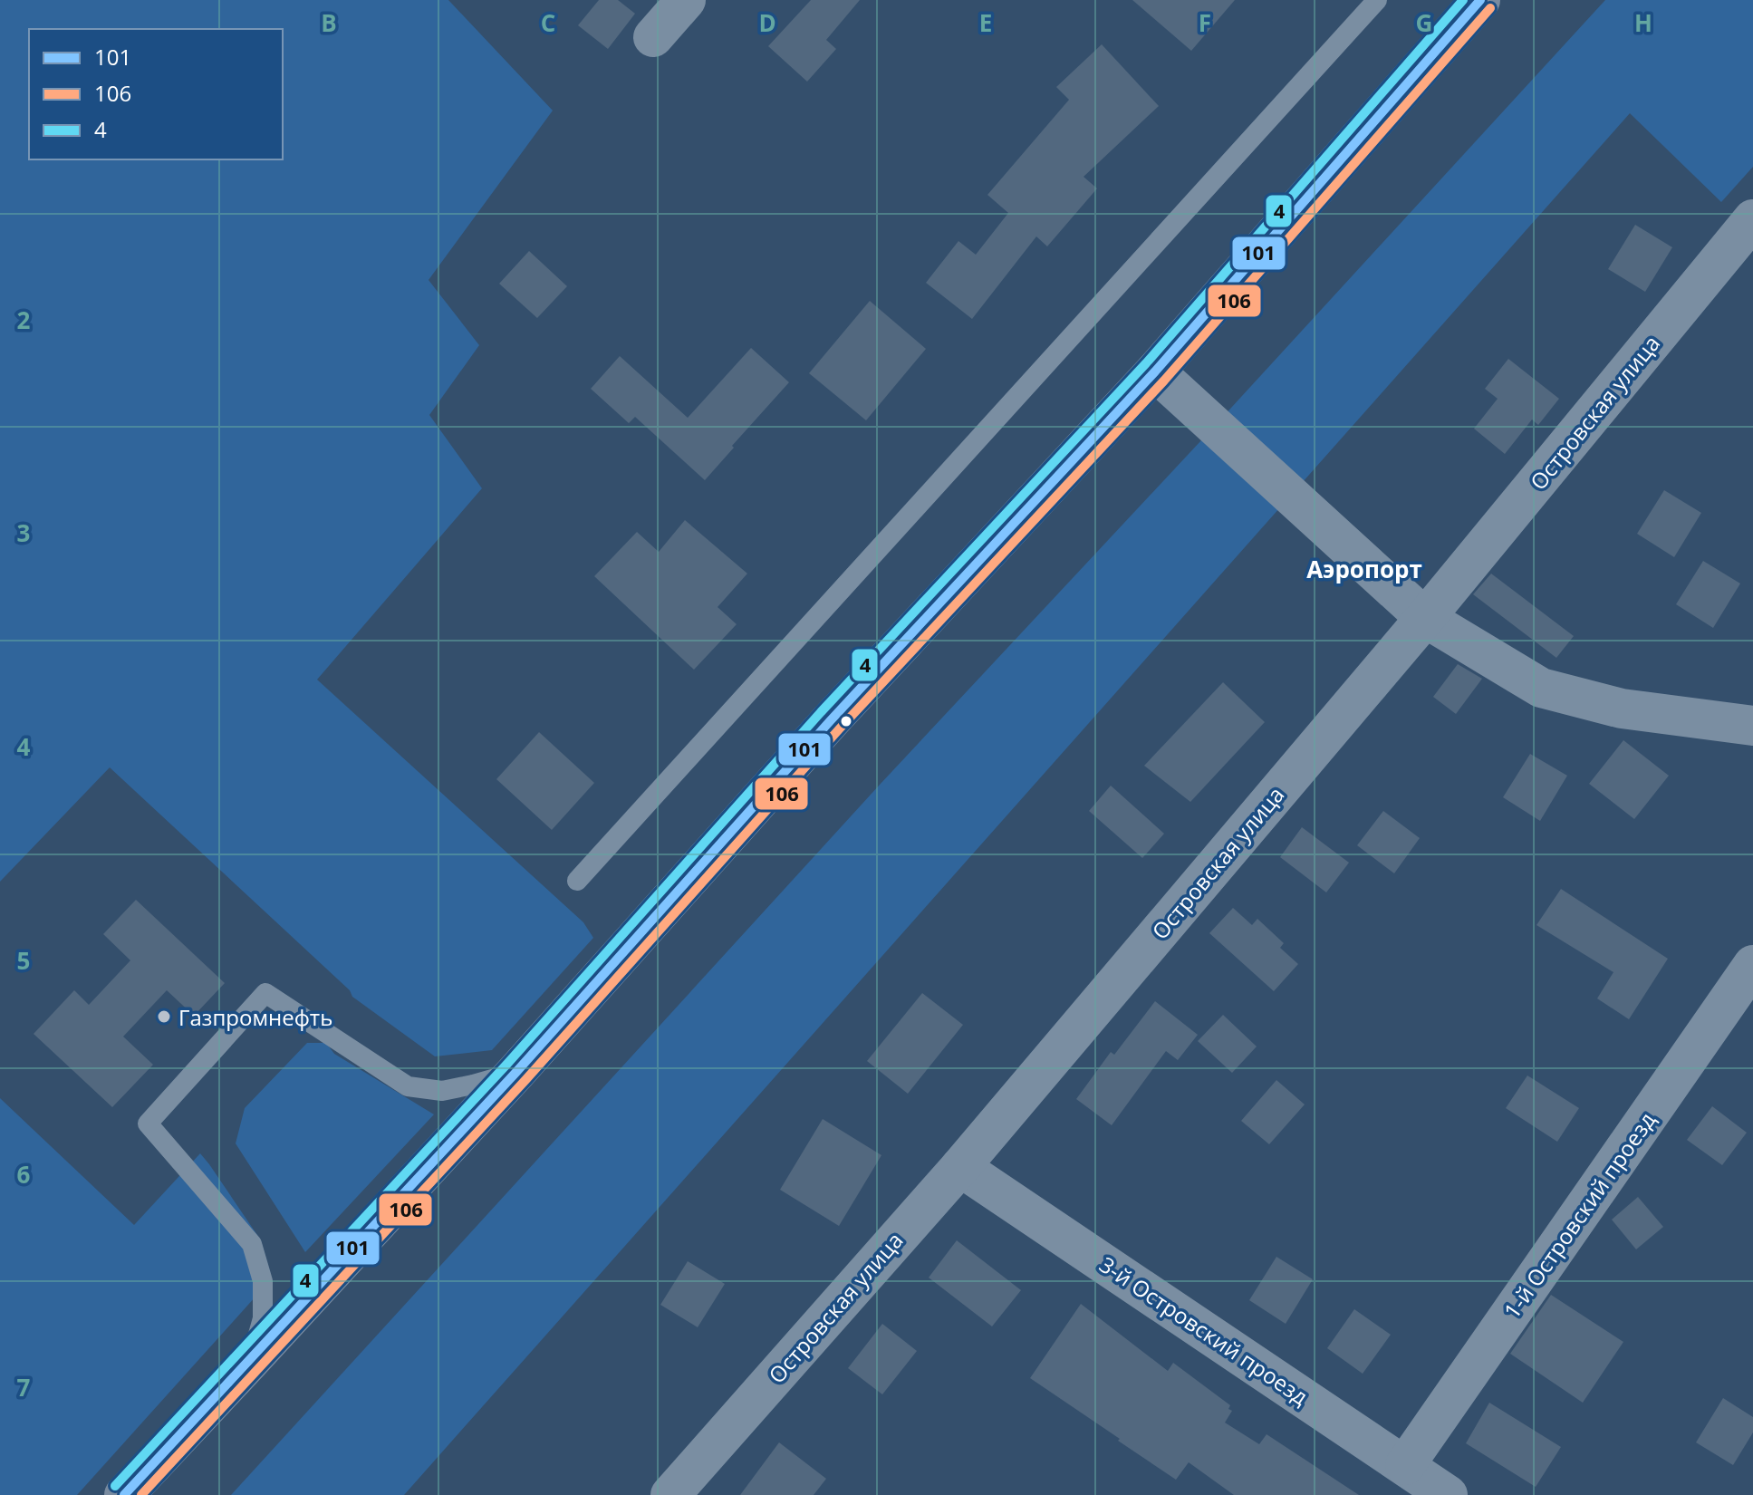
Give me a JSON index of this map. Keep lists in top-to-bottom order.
{
  "streets": {
    "street": ["Островская улица", "1-й Островский проезд", "3-й Островский проезд"]
  },
  "crossings": [
    ["Островская улица", "3-й Островский проезд"],
    ["1-й Островский проезд", "3-й Островский проезд"]
  ],
  "districts": ["Аэропорт"],
  "places": ["Газпромнефть"],
  "lines": ["transit line 101", "transit line 4", "transit line 106"],
  "legend": ["101", "106", "4"],
  "grid": {
    "columns": [
      "B",
      "C",
      "D",
      "E",
      "F",
      "G",
      "H"
    ],
    "rows": [
      "2",
      "3",
      "4",
      "5",
      "6",
      "7"
    ]
  }
}
